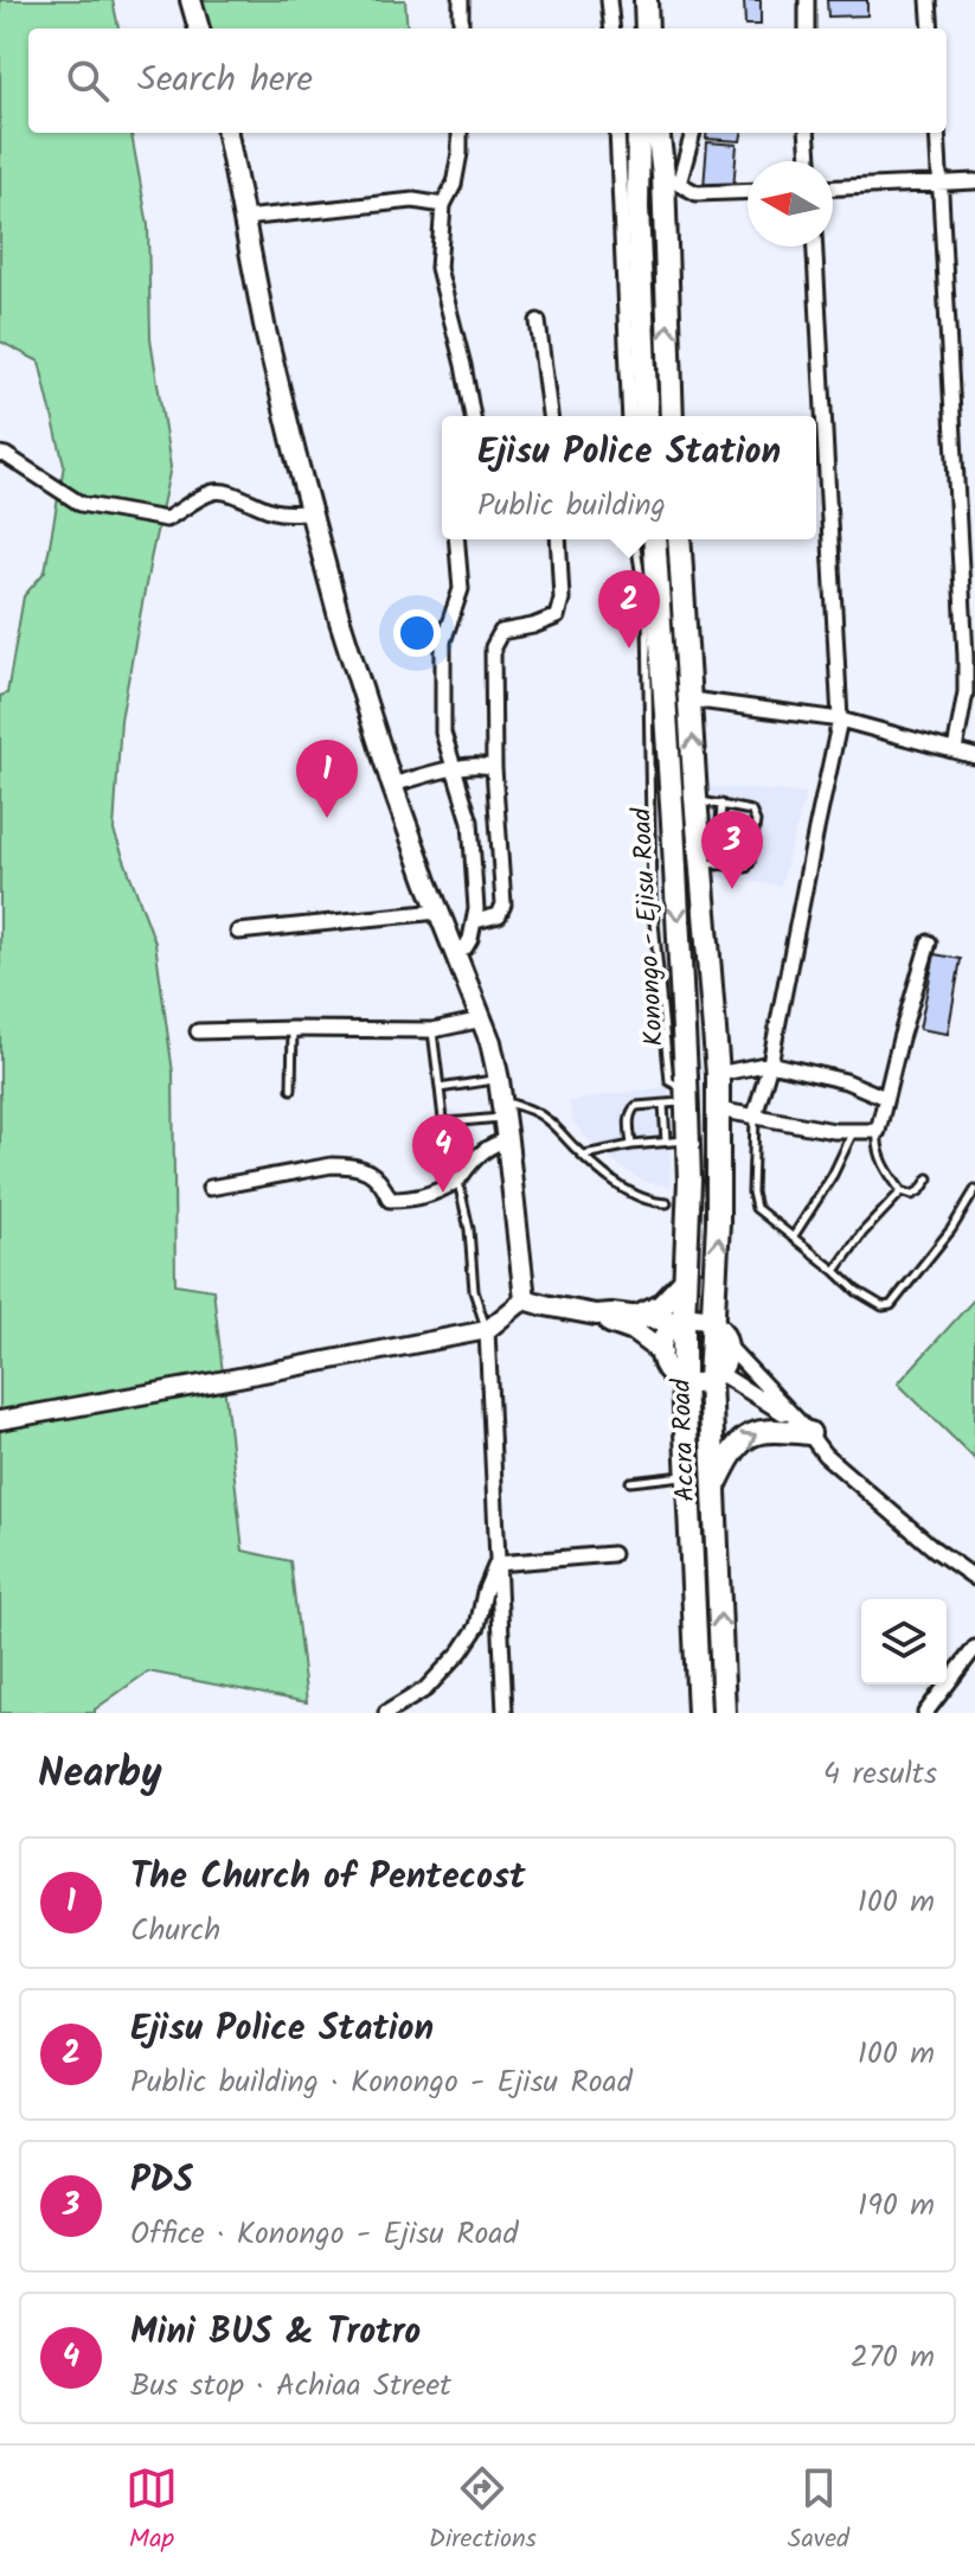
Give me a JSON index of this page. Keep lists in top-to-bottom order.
{
  "streets": {
    "highway": ["Konongo - Ejisu Road", "Accra Road"]
  },
  "crossings": [
    ["Konongo - Ejisu Road", "Accra Road"]
  ],
  "one_way": ["Accra Road"],
  "north": "left",
  "page": {
    "search": "Search here",
    "popup": ["Ejisu Police Station", "Public building"],
    "pins": [
      "2",
      "1",
      "3",
      "4"
    ],
    "heading": ["Nearby", "4 results"],
    "list": [
      {
        "mark": "1",
        "name": "The Church of Pentecost",
        "note": "Church",
        "value": "100 m"
      },
      {
        "mark": "2",
        "name": "Ejisu Police Station",
        "note": "Public building · Konongo - Ejisu Road",
        "value": "100 m"
      },
      {
        "mark": "3",
        "name": "PDS",
        "note": "Office · Konongo - Ejisu Road",
        "value": "190 m"
      },
      {
        "mark": "4",
        "name": "Mini BUS & Trotro",
        "note": "Bus stop · Achiaa Street",
        "value": "270 m"
      }
    ],
    "nav": ["Map", "Directions", "Saved"]
  }
}
